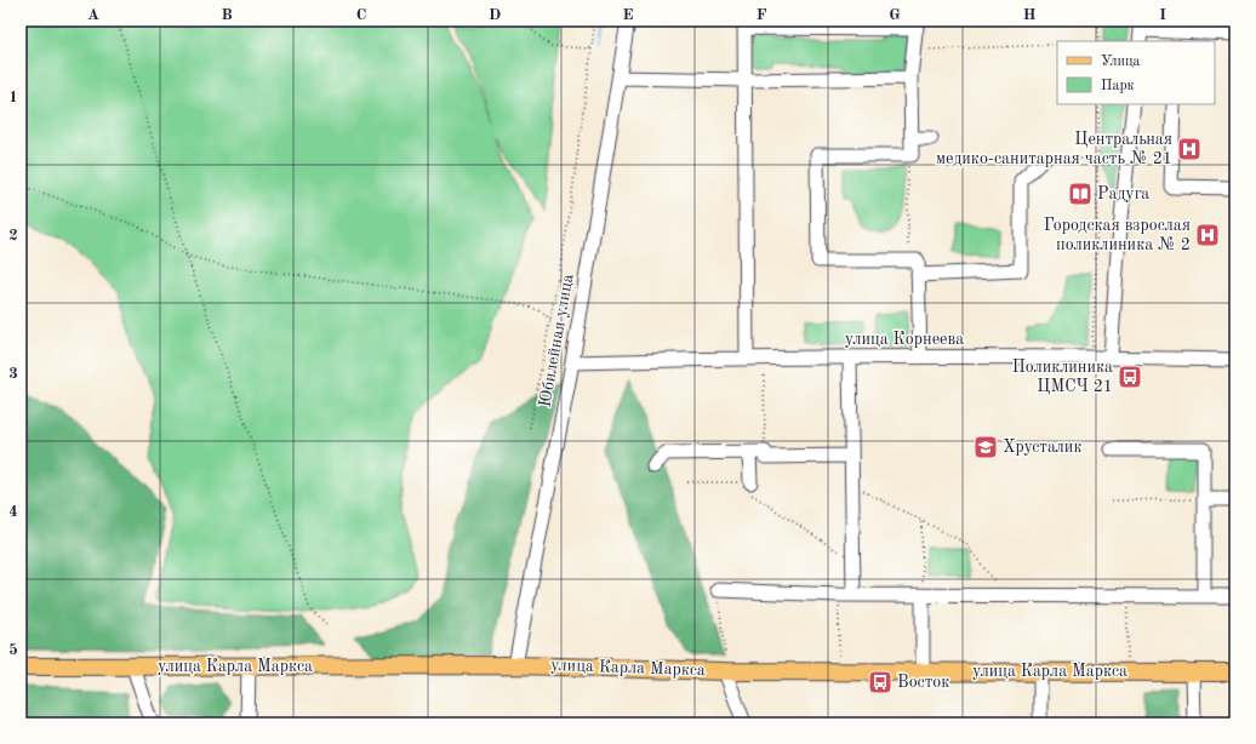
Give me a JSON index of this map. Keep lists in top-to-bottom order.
{
  "streets": {
    "main road": ["улица Карла Маркса"],
    "street": ["улица Корнеева", "Юбилейная улица"]
  },
  "crossings": [
    ["улица Корнеева", "Юбилейная улица"],
    ["Юбилейная улица", "улица Карла Маркса"]
  ],
  "places": {
    "hospital": ["Центральная медико-санитарная часть № 21", "Городская взрослая поликлиника № 2"],
    "library": ["Радуга"],
    "bus stop": ["Поликлиника ЦМСЧ 21", "Восток"],
    "school or university": ["Хрусталик"]
  },
  "legend": ["Улица", "Парк"],
  "grid": {
    "columns": [
      "A",
      "B",
      "C",
      "D",
      "E",
      "F",
      "G",
      "H",
      "I"
    ],
    "rows": [
      "1",
      "2",
      "3",
      "4",
      "5"
    ]
  }
}
